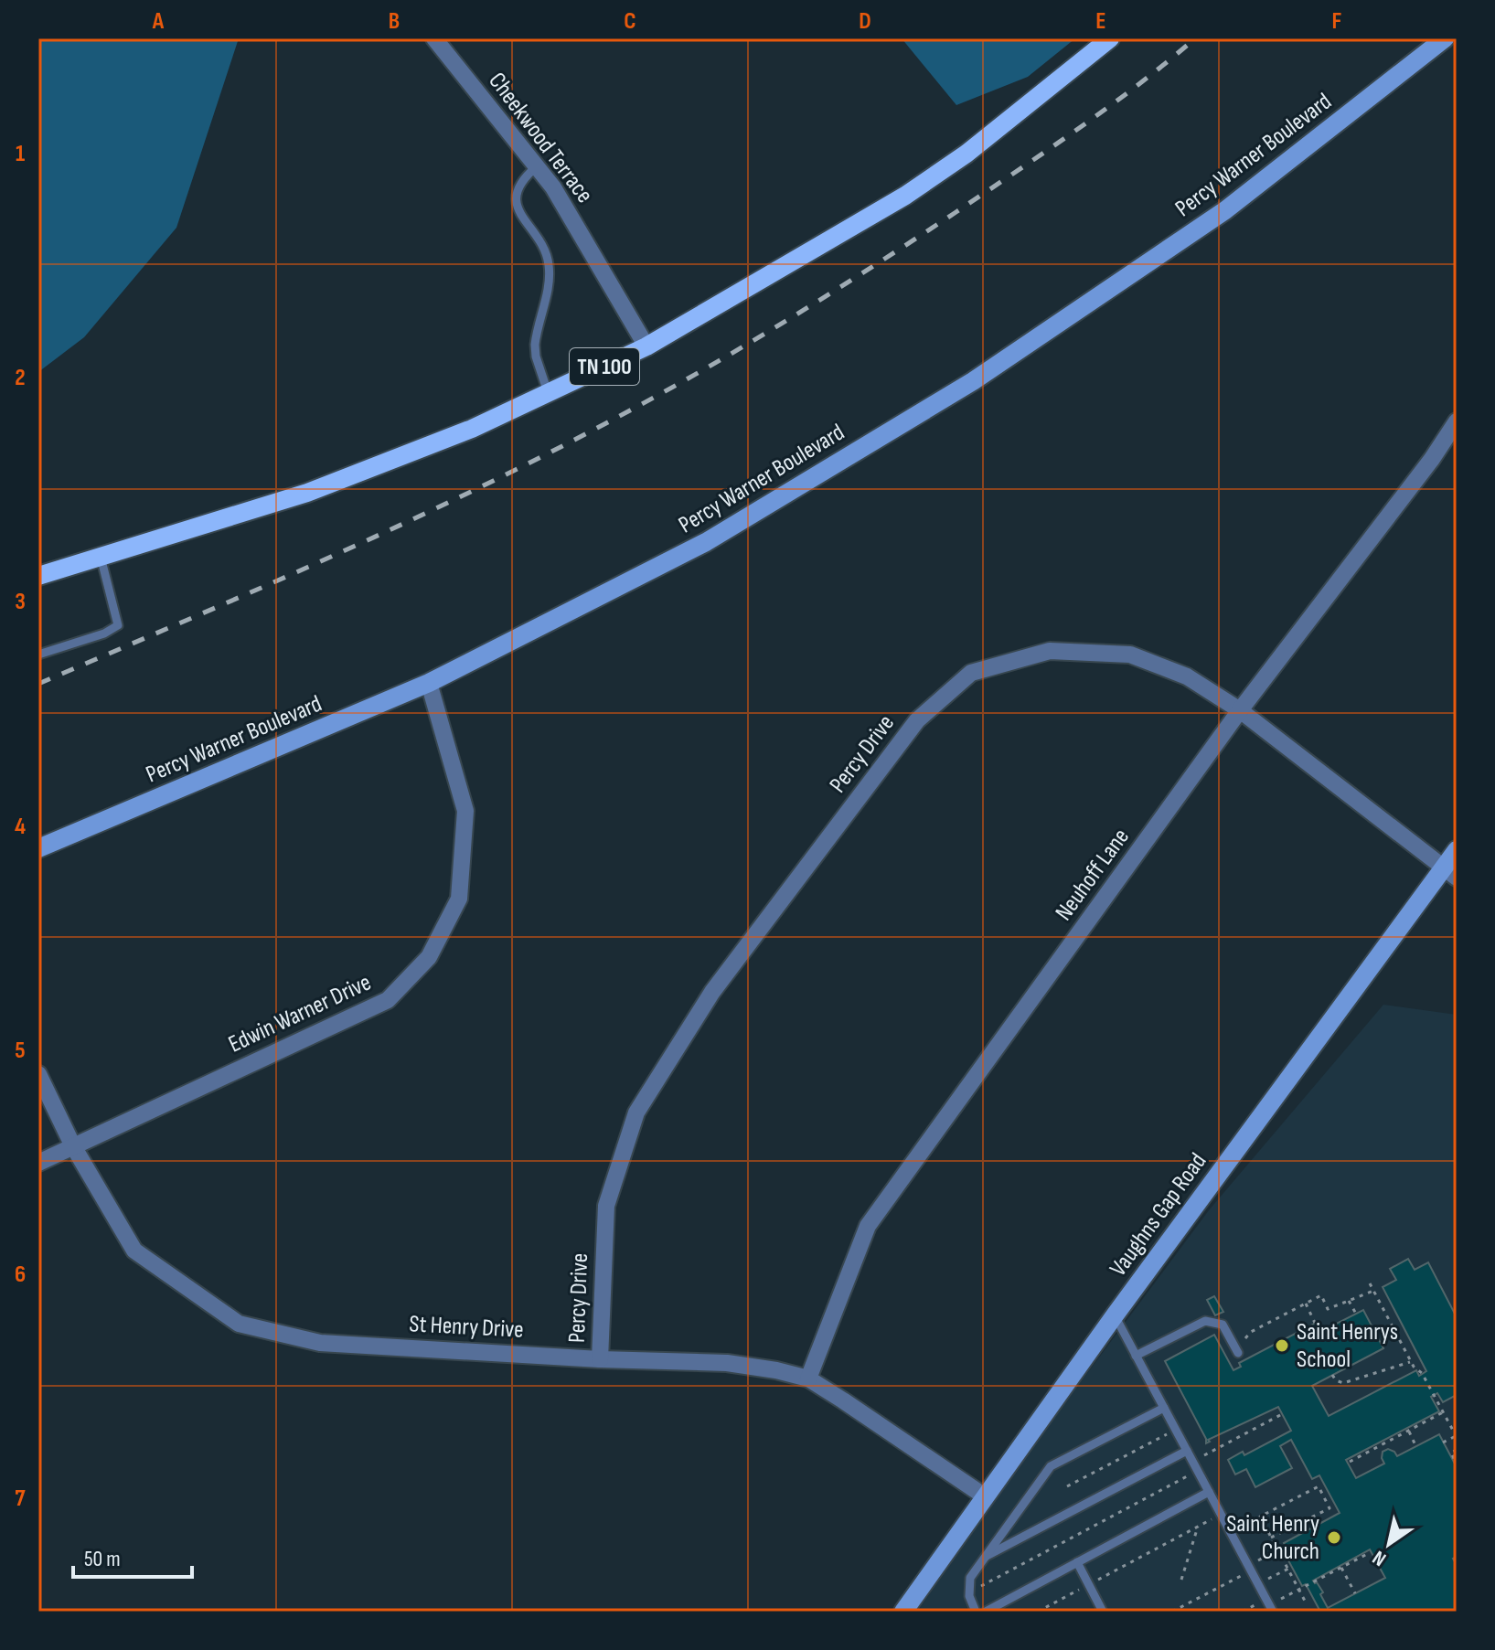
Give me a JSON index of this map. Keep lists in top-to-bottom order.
{
  "streets": {
    "main road": ["TN 100"],
    "street": [
      "Cheekwood Terrace",
      "Percy Warner Boulevard",
      "Percy Drive",
      "Neuhoff Lane",
      "Edwin Warner Drive",
      "Vaughns Gap Road",
      "St Henry Drive"
    ]
  },
  "crossings": [
    ["Cheekwood Terrace", "TN 100"],
    ["Percy Warner Boulevard", "Edwin Warner Drive"],
    ["Percy Drive", "Neuhoff Lane"],
    ["Percy Drive", "Vaughns Gap Road"],
    ["Percy Drive", "St Henry Drive"],
    ["Neuhoff Lane", "St Henry Drive"],
    ["Edwin Warner Drive", "St Henry Drive"],
    ["Vaughns Gap Road", "St Henry Drive"]
  ],
  "places": ["Saint Henrys School", "Saint Henry Church"],
  "scale_bar": "50 m",
  "north": "bottom left",
  "grid": {
    "columns": [
      "A",
      "B",
      "C",
      "D",
      "E",
      "F"
    ],
    "rows": [
      "1",
      "2",
      "3",
      "4",
      "5",
      "6",
      "7"
    ]
  }
}
